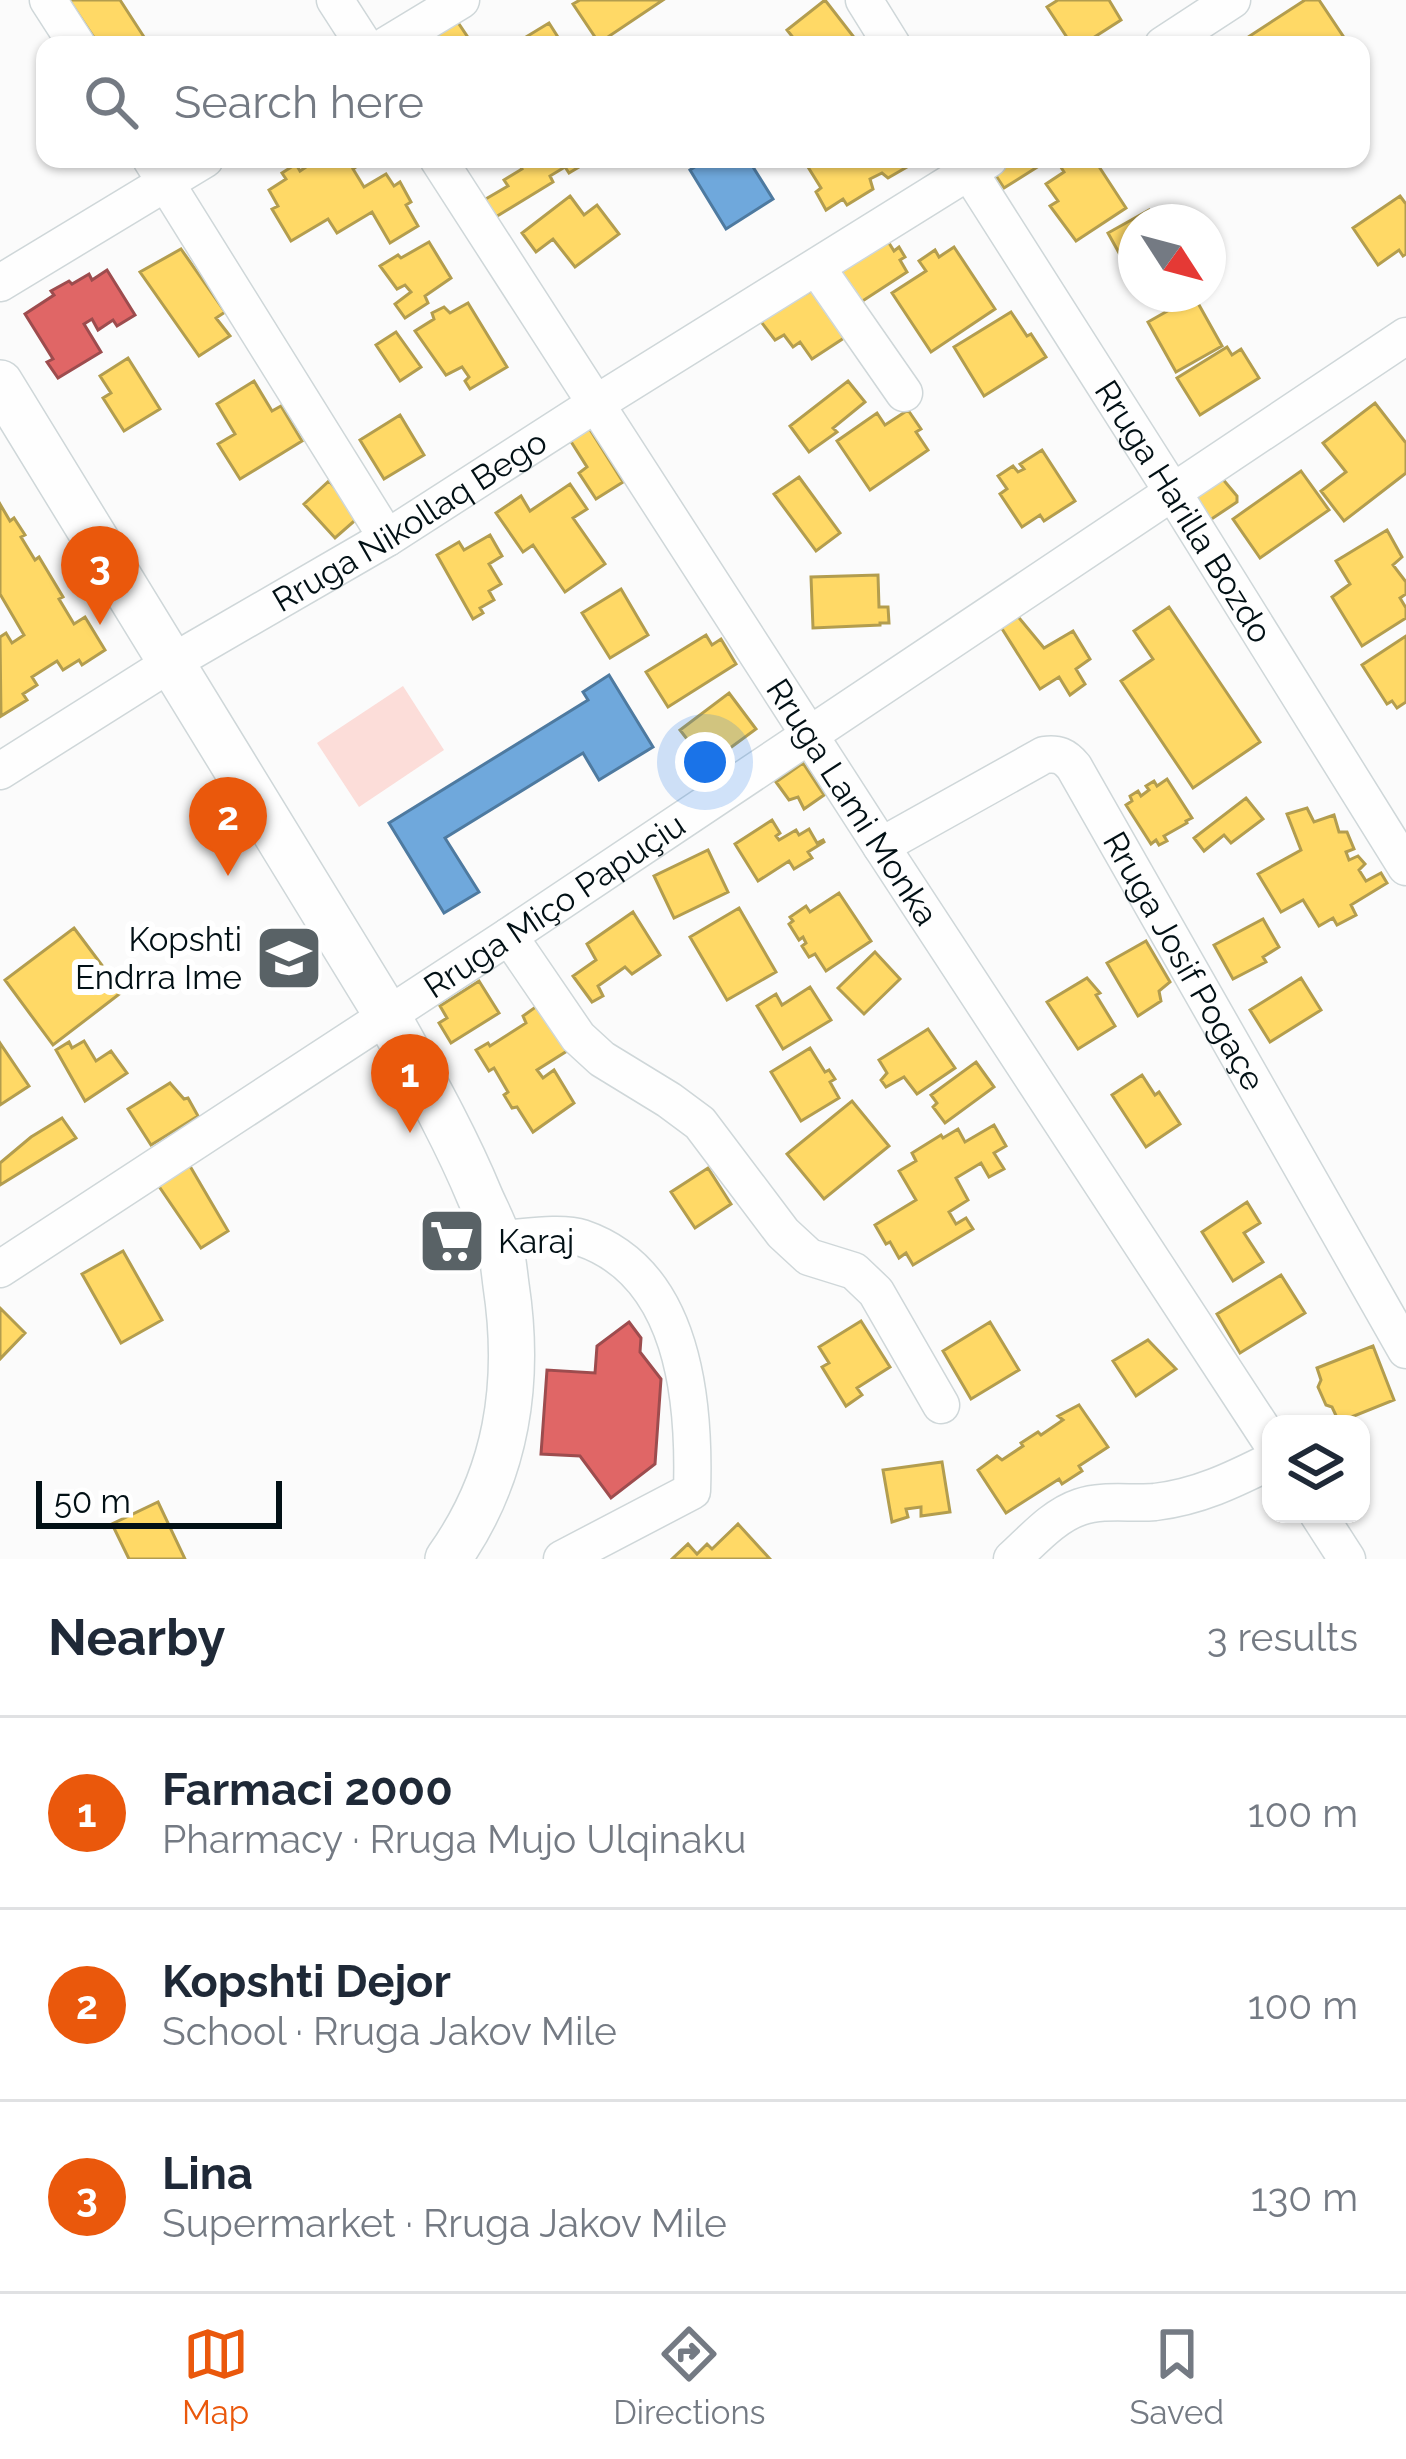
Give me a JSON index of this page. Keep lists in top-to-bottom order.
{
  "streets": {
    "street": [
      "Rruga Harilla Bozdo",
      "Rruga Nikollaq Bego",
      "Rruga Lami Monka",
      "Rruga Miço Papuçiu",
      "Rruga Josif Pogaçe"
    ]
  },
  "crossings": [
    ["Rruga Harilla Bozdo", "Rruga Miço Papuçiu"],
    ["Rruga Nikollaq Bego", "Rruga Lami Monka"],
    ["Rruga Lami Monka", "Rruga Miço Papuçiu"],
    ["Rruga Lami Monka", "Rruga Josif Pogaçe"]
  ],
  "places": {
    "school or university": ["Kopshti Endrra Ime"],
    "supermarket": ["Karaj"]
  },
  "scale_bar": "50 m",
  "north": "bottom right",
  "page": {
    "search": "Search here",
    "pins": ["3", "2", "1"],
    "scale": "50 m",
    "heading": ["Nearby", "3 results"],
    "list": [
      {
        "mark": "1",
        "name": "Farmaci 2000",
        "note": "Pharmacy · Rruga Mujo Ulqinaku",
        "value": "100 m"
      },
      {
        "mark": "2",
        "name": "Kopshti Dejor",
        "note": "School · Rruga Jakov Mile",
        "value": "100 m"
      },
      {
        "mark": "3",
        "name": "Lina",
        "note": "Supermarket · Rruga Jakov Mile",
        "value": "130 m"
      }
    ],
    "nav": ["Map", "Directions", "Saved"]
  }
}
